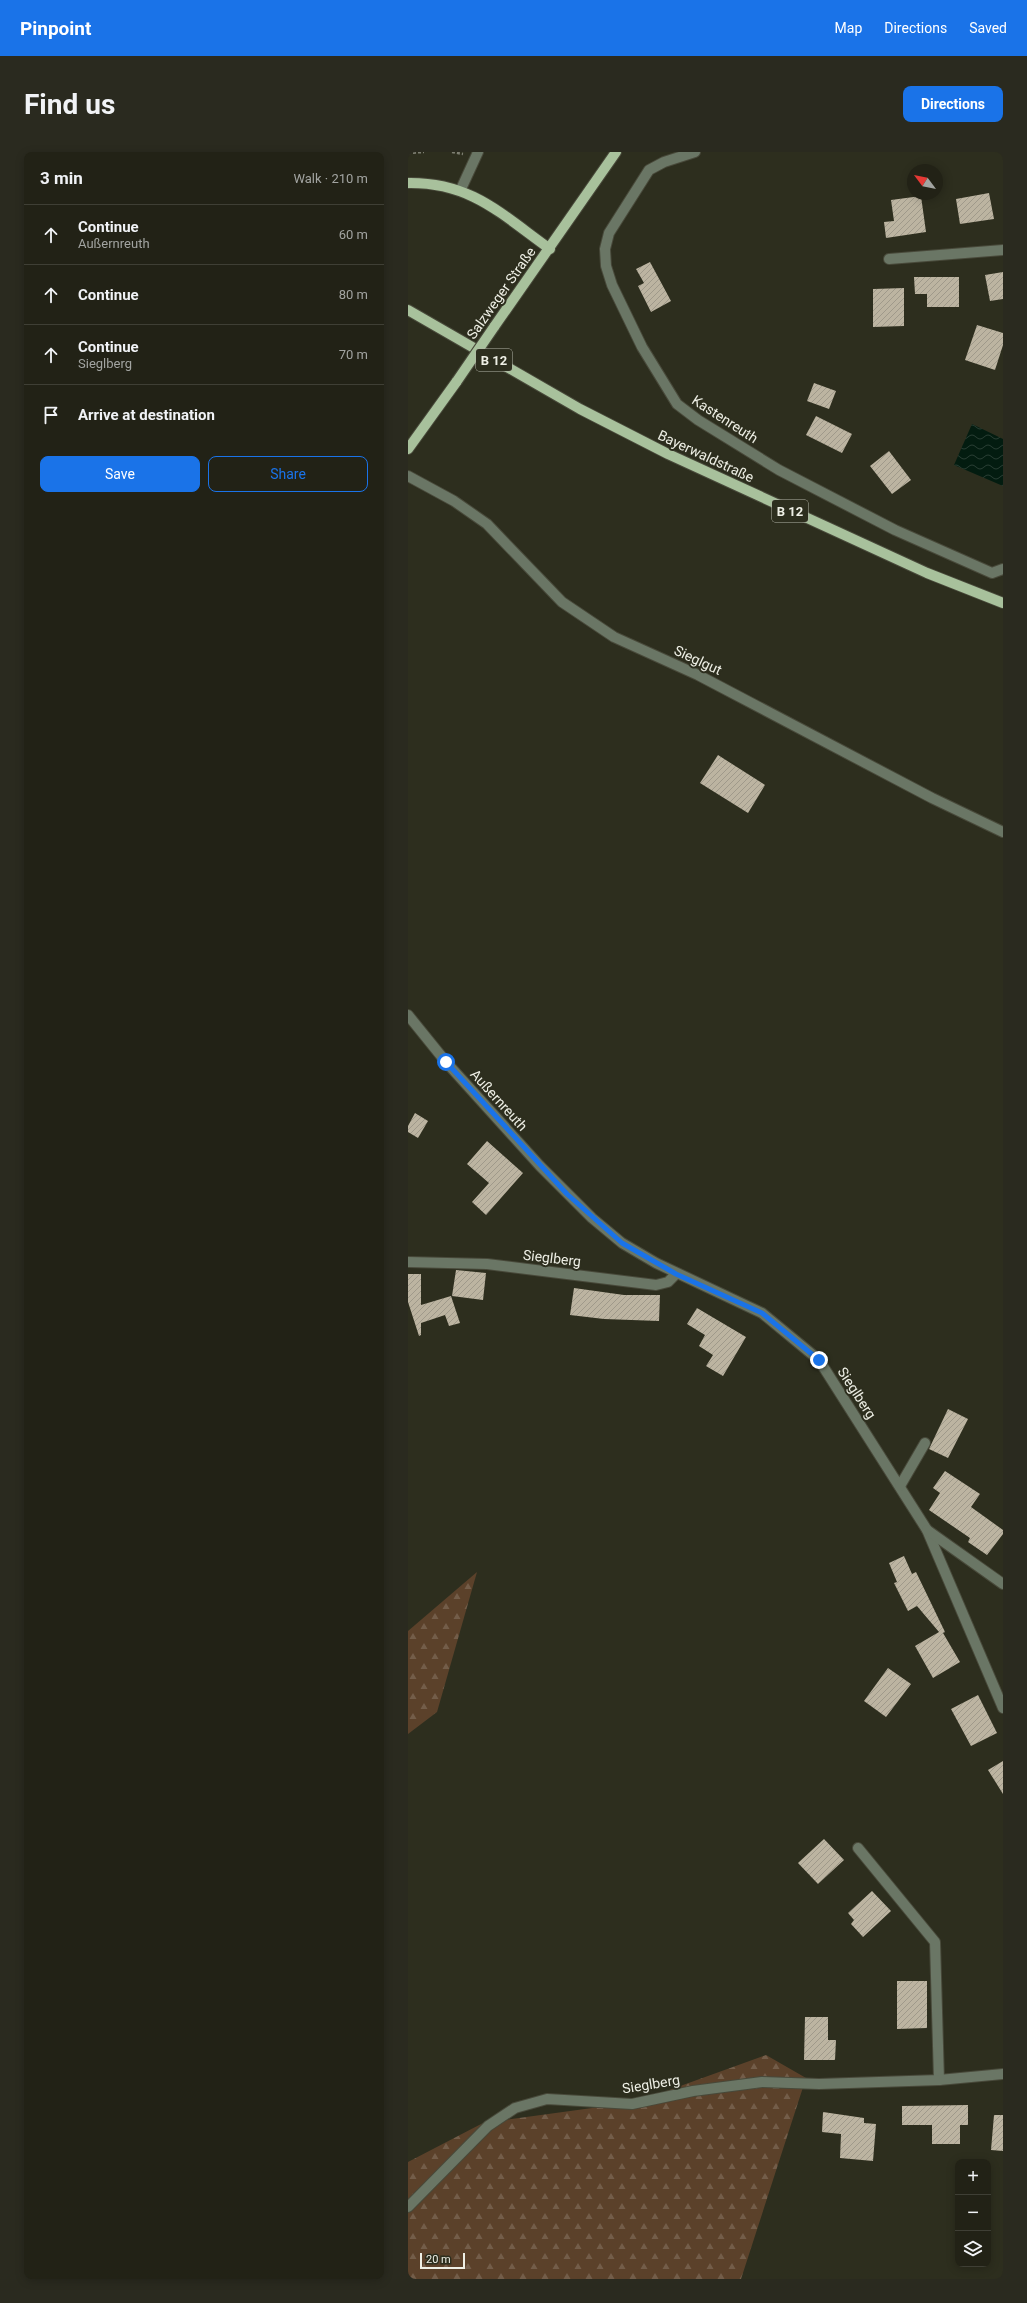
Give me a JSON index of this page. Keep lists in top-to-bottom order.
{
  "streets": {
    "main road": ["Salzweger Straße", "B 12", "Bayerwaldstraße"],
    "street": [
      "Kastenreuth",
      "Sieglgut",
      "Außernreuth",
      "Sieglberg"
    ]
  },
  "crossings": [
    ["Außernreuth", "Sieglberg"]
  ],
  "scale_bar": "20 m",
  "north": "top left",
  "page": {
    "header": "Pinpoint",
    "nav": ["Map", "Directions", "Saved"],
    "buttons": [
      "Directions",
      ["Save", "Share"]
    ],
    "title": "Find us",
    "heading": ["3 min", "Walk · 210 m"],
    "list": [
      ["Continue", "Außernreuth", "60 m"],
      ["Continue", "80 m"],
      ["Continue", "Sieglberg", "70 m"],
      "Arrive at destination"
    ],
    "map_buttons": ["+", "−"],
    "scale": "20 m"
  }
}
